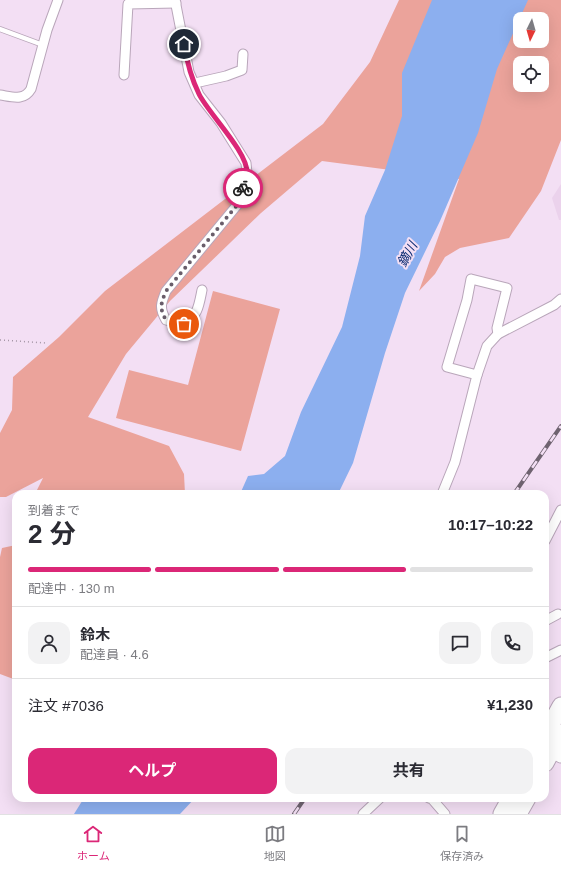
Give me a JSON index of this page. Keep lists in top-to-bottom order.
{
  "water": ["鏑川"],
  "north": "bottom",
  "page": {
    "heading": ["2 分", "到着まで", "10:17–10:22"],
    "panel": [
      "鈴木",
      "配達員 · 4.6",
      "注文 #7036",
      "¥1,230"
    ],
    "bar": "配達中 · 130 m",
    "buttons": ["ヘルプ", "共有"],
    "tabs": ["ホーム", "地図", "保存済み"]
  }
}
